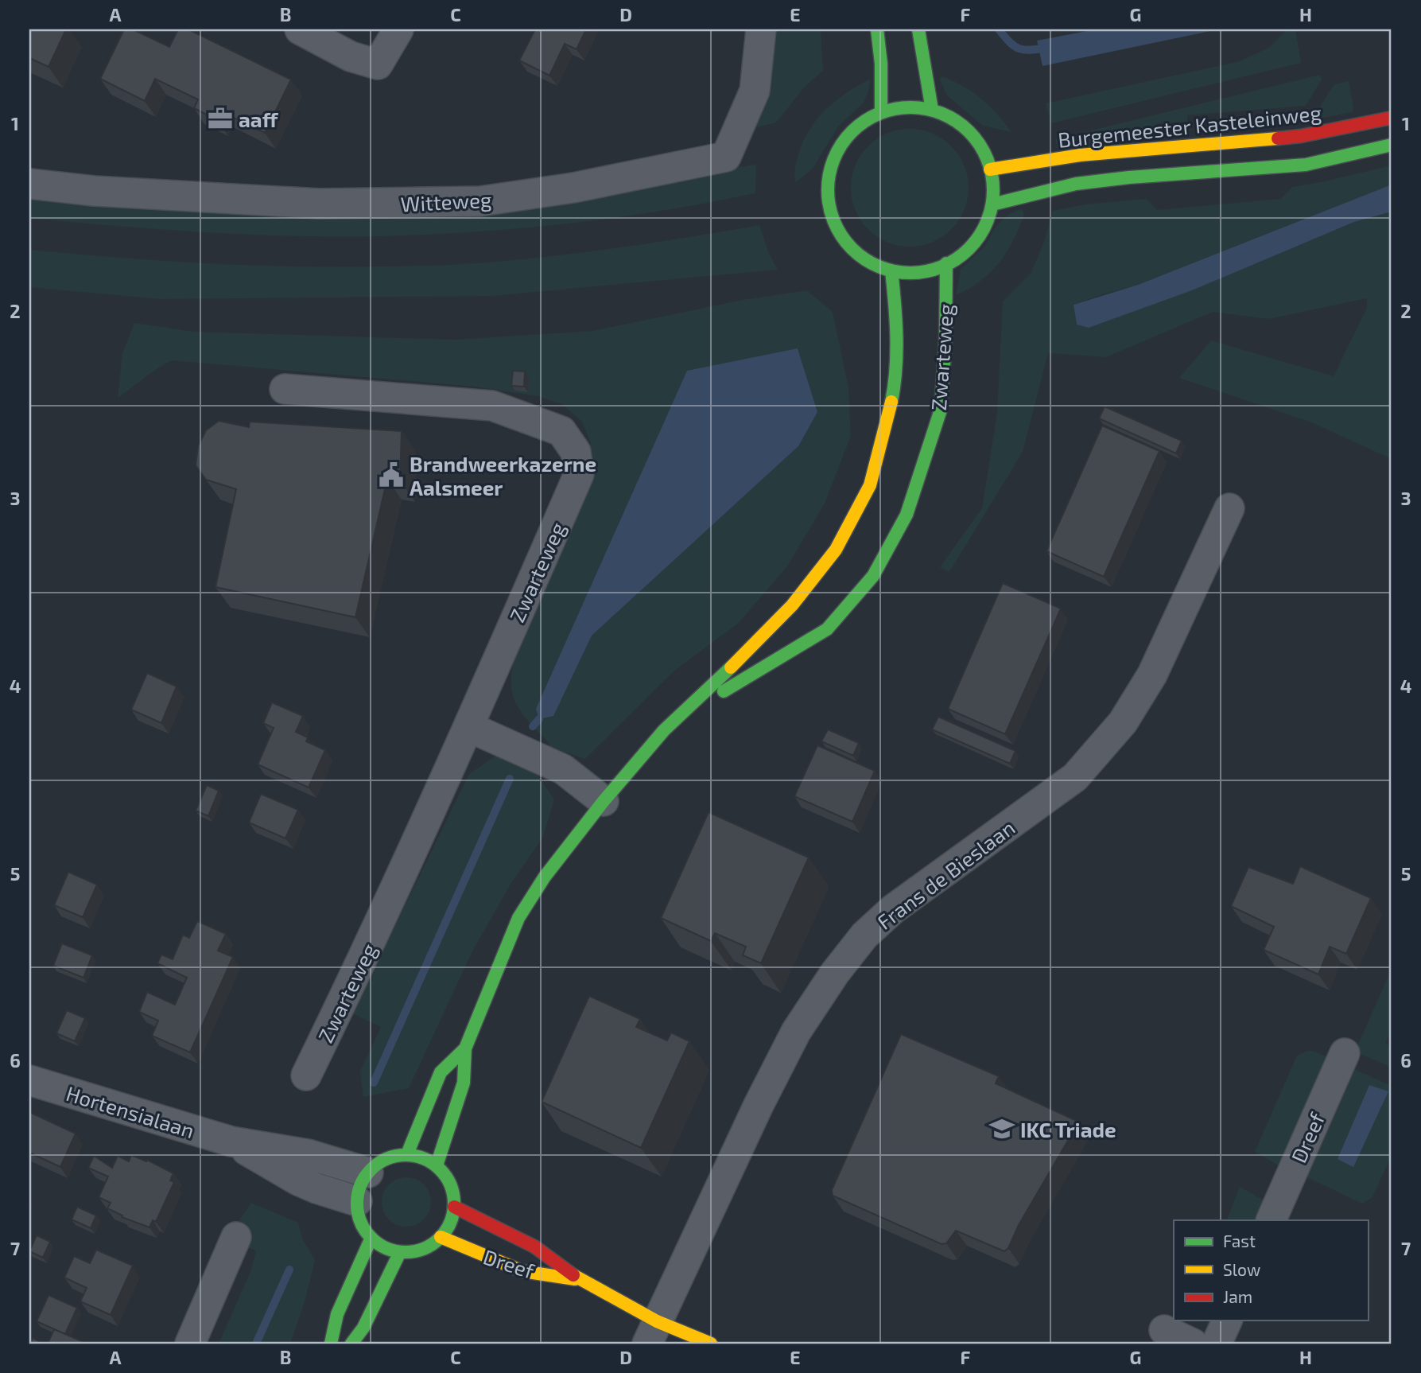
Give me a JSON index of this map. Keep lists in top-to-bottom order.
{
  "streets": {
    "main road": ["Burgemeester Kasteleinweg", "Zwarteweg", "Dreef"],
    "street": ["Witteweg", "Frans de Bieslaan", "Hortensialaan"]
  },
  "crossings": [
    ["Burgemeester Kasteleinweg", "Zwarteweg"],
    ["Zwarteweg", "Hortensialaan"],
    ["Zwarteweg", "Dreef"],
    ["Frans de Bieslaan", "Dreef"],
    ["Hortensialaan", "Dreef"]
  ],
  "places": {
    "office": ["aaff"],
    "public building": ["Brandweerkazerne Aalsmeer"],
    "school or university": ["IKC Triade"]
  },
  "legend": ["Fast", "Slow", "Jam"],
  "grid": {
    "columns": [
      "A",
      "B",
      "C",
      "D",
      "E",
      "F",
      "G",
      "H"
    ],
    "rows": [
      "1",
      "2",
      "3",
      "4",
      "5",
      "6",
      "7"
    ]
  }
}
